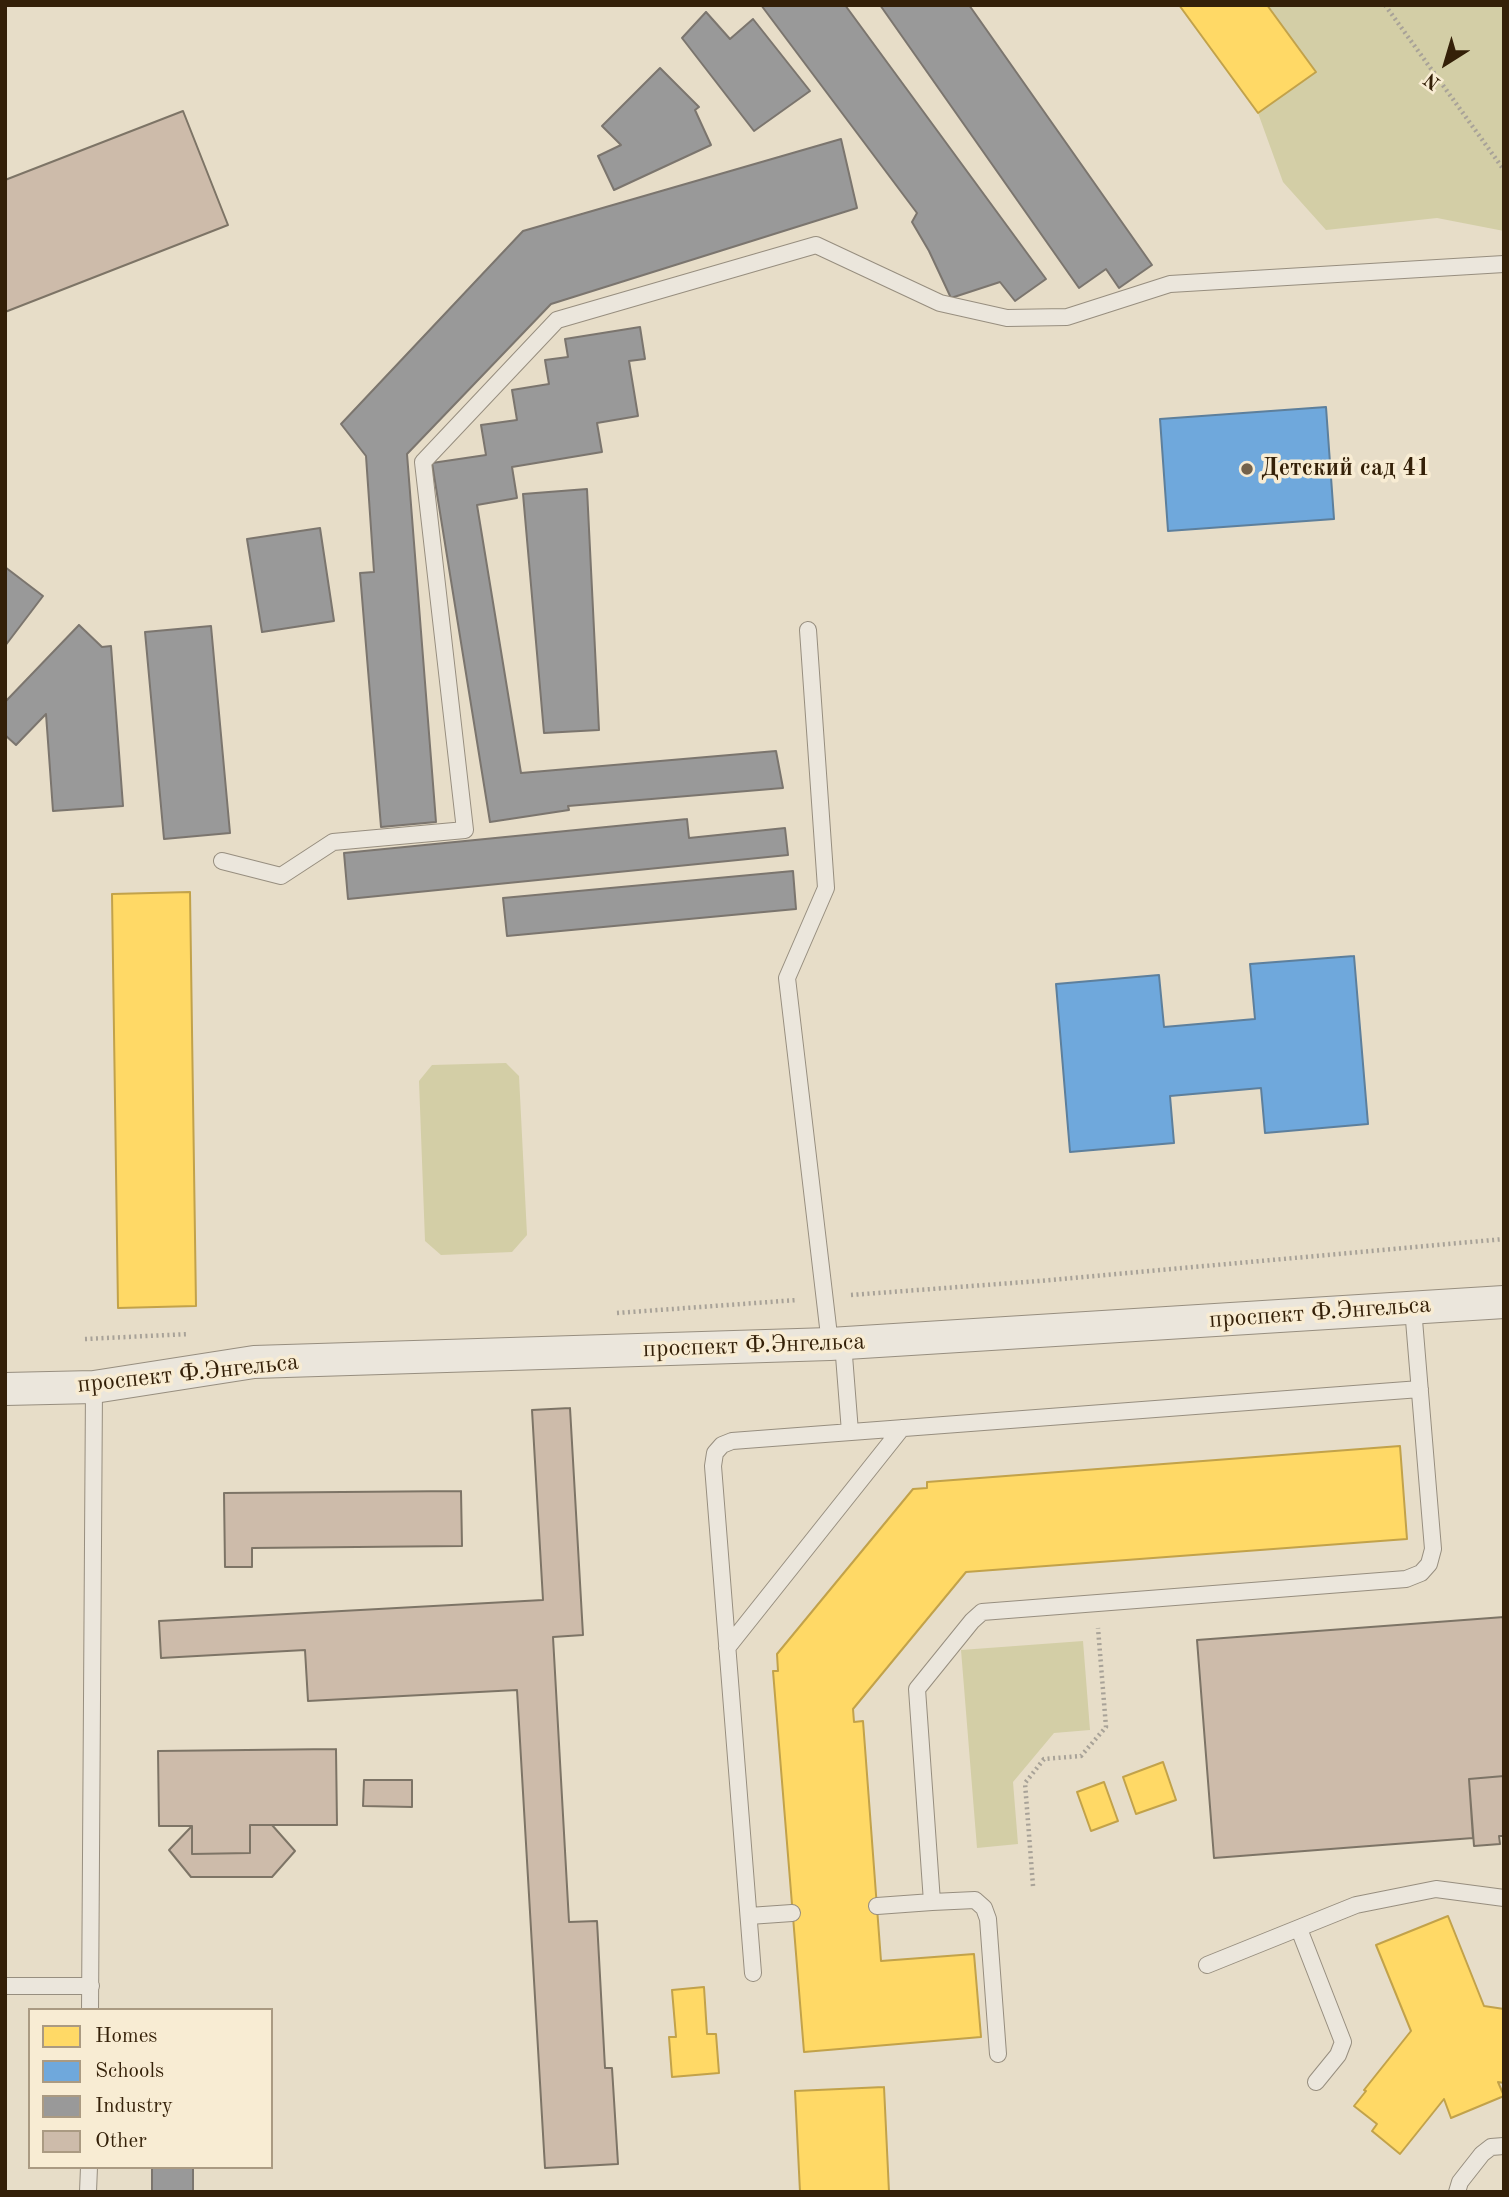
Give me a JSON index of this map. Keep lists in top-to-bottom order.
{
  "streets": {
    "street": ["проспект Ф.Энгельса"]
  },
  "places": ["Детский сад 41"],
  "legend": [
    "Homes",
    "Schools",
    "Industry",
    "Other"
  ],
  "north": "bottom left"
}
